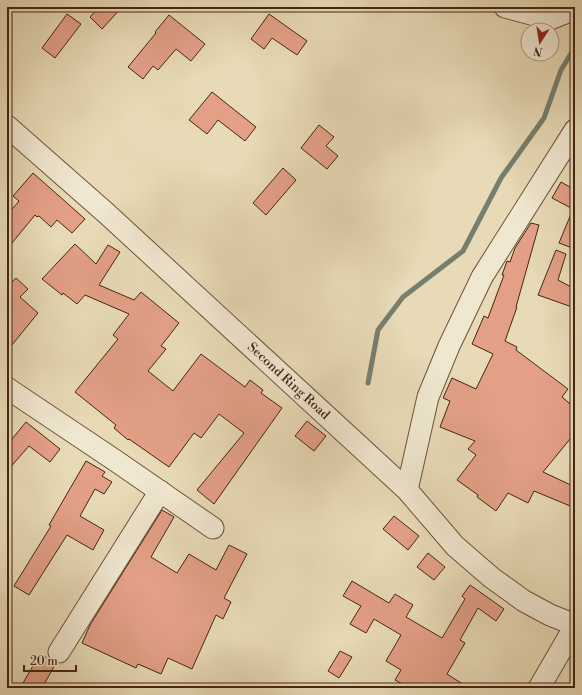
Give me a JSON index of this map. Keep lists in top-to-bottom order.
{
  "streets": {
    "street": ["Second Ring Road"]
  },
  "scale_bar": "20 m",
  "north": "bottom"
}
